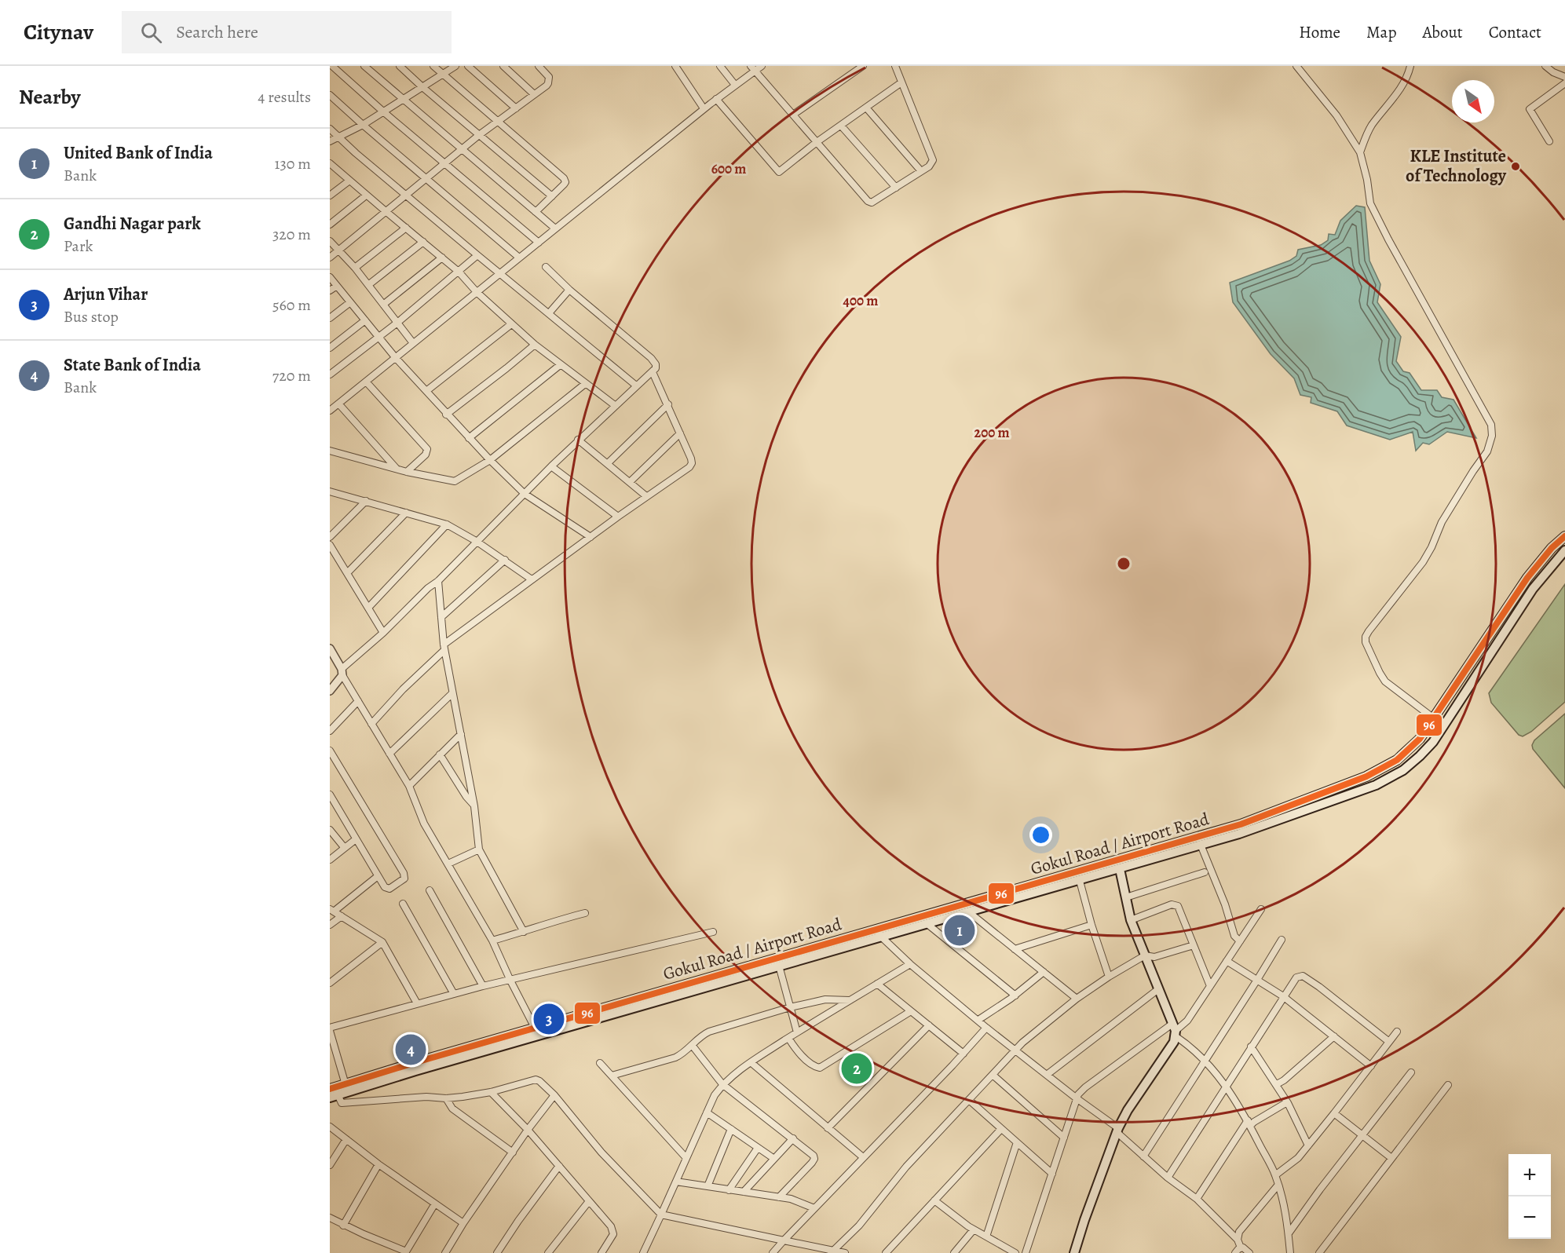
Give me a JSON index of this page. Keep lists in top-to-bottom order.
{
  "streets": {
    "main road": ["Gokul Road / Airport Road"]
  },
  "places": ["KLE Institute of Technology"],
  "lines": ["transit line 96"],
  "north": "bottom right",
  "page": {
    "header": "Citynav",
    "search": "Search here",
    "nav": [
      "Home",
      "Map",
      "About",
      "Contact"
    ],
    "heading": ["Nearby", "4 results"],
    "list": [
      {
        "mark": "1",
        "name": "United Bank of India",
        "note": "Bank",
        "value": "130 m"
      },
      {
        "mark": "2",
        "name": "Gandhi Nagar park",
        "note": "Park",
        "value": "320 m"
      },
      {
        "mark": "3",
        "name": "Arjun Vihar",
        "note": "Bus stop",
        "value": "560 m"
      },
      {
        "mark": "4",
        "name": "State Bank of India",
        "note": "Bank",
        "value": "720 m"
      }
    ],
    "pins": [
      "1",
      "3",
      "4",
      "2"
    ],
    "map_buttons": ["+", "−"]
  },
  "rings": ["600 m", "400 m", "200 m"]
}
